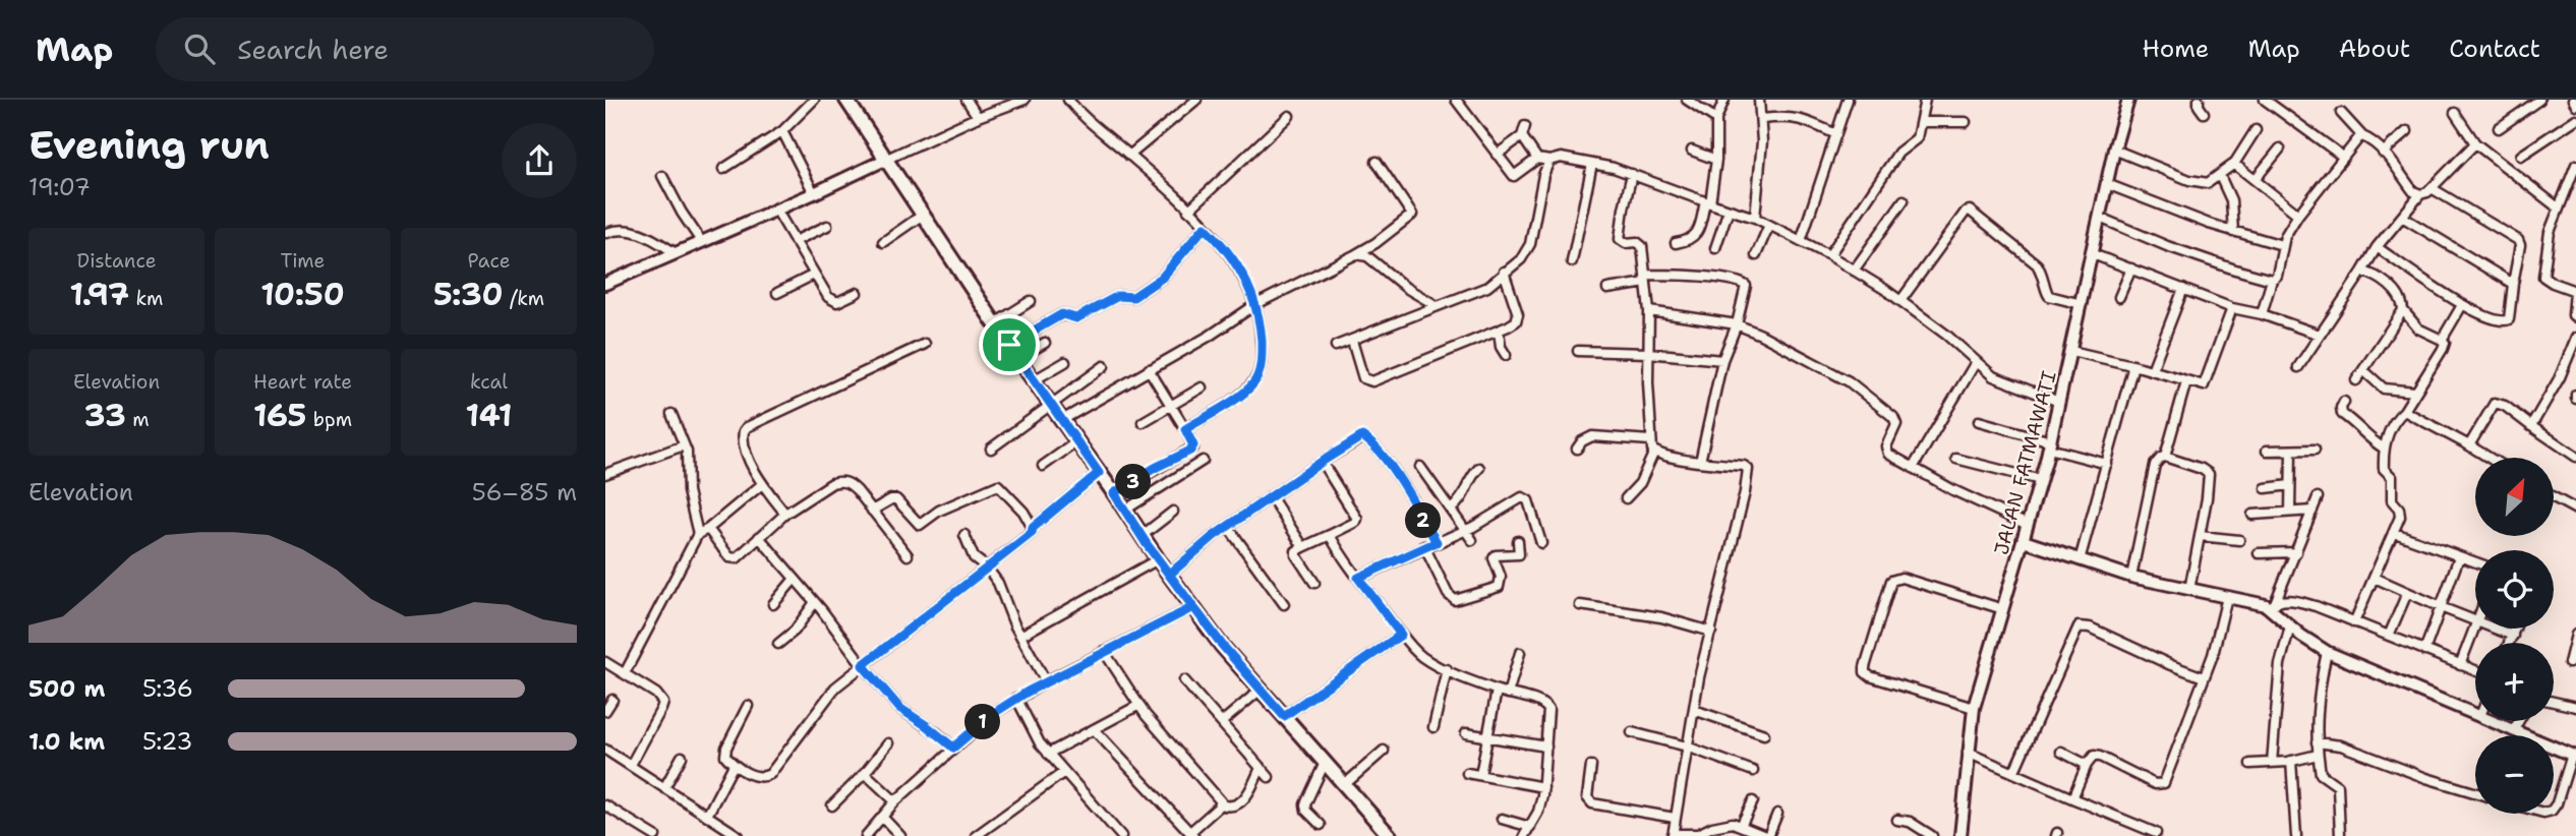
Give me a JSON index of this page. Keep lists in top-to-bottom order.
{
  "streets": {
    "street": ["JALAN FATMAWATI"]
  },
  "north": "top right",
  "page": {
    "header": "Map",
    "search": "Search here",
    "nav": [
      "Home",
      "Map",
      "About",
      "Contact"
    ],
    "heading": ["Evening run", "19:07"],
    "stats": [
      ["Distance", "1.97 km"],
      ["Time", "10:50"],
      ["Pace", "5:30 /km"],
      ["Elevation", "33 m"],
      ["Heart rate", "165 bpm"],
      ["kcal", "141"]
    ],
    "map_buttons": ["+", "−"],
    "chart": ["Elevation", "56–85 m"],
    "pins": ["3", "2", "1"],
    "list": [
      {
        "name": "500 m",
        "note": "5:36"
      },
      {
        "name": "1.0 km",
        "note": "5:23"
      }
    ]
  }
}
